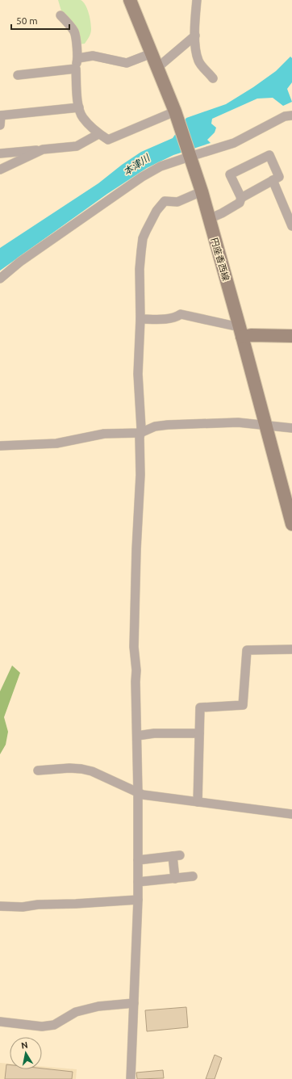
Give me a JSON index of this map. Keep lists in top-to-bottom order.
{
  "streets": {
    "main road": ["円座香西線"]
  },
  "water": ["本津川"],
  "scale_bar": "50 m",
  "north": "top"
}
